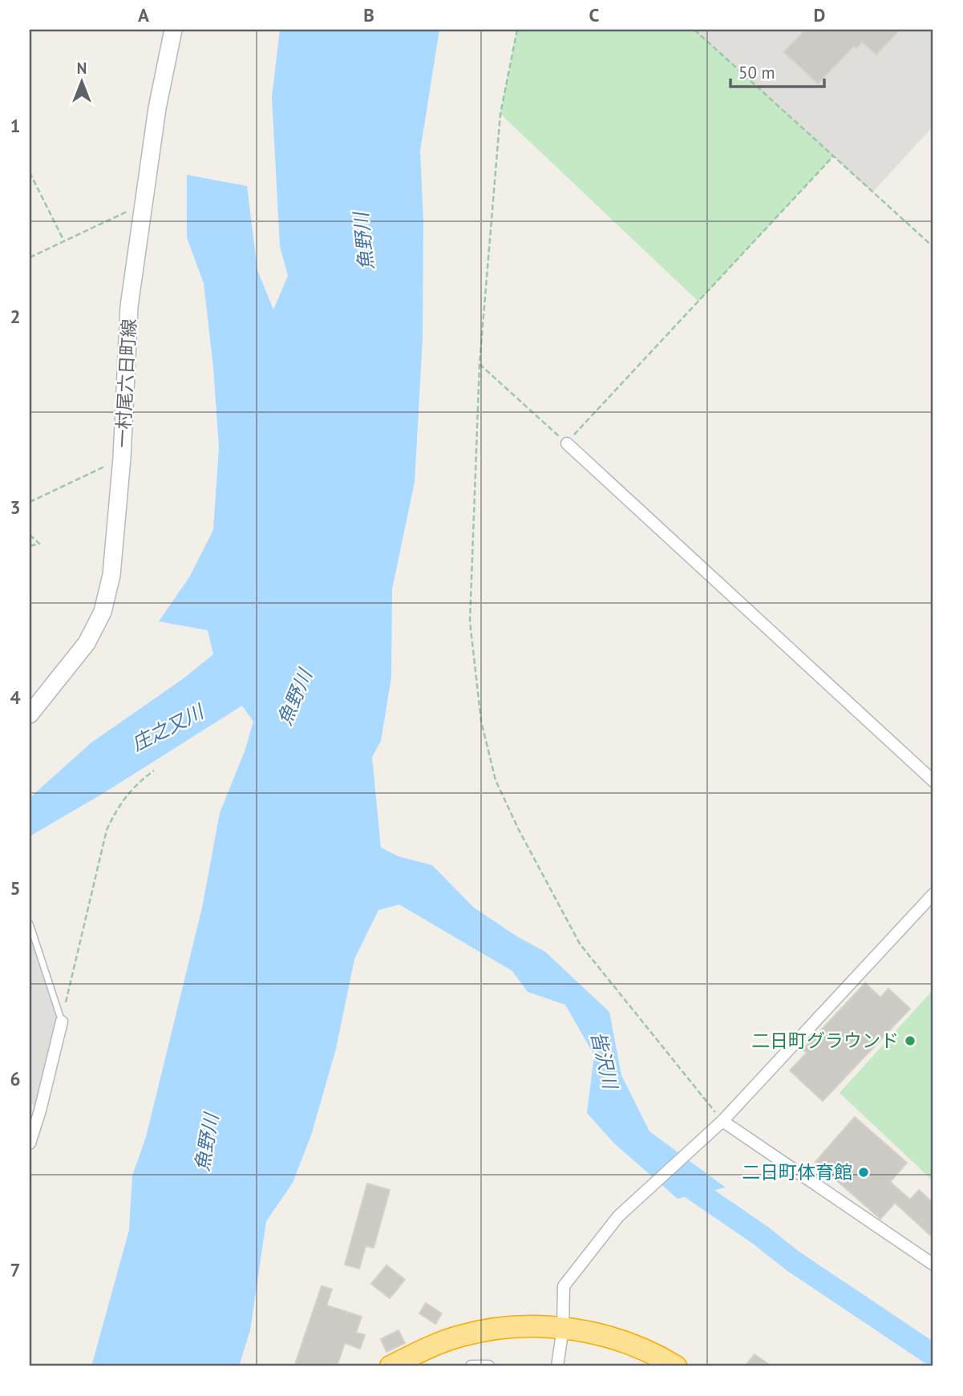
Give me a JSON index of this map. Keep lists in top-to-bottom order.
{
  "streets": {
    "main road": ["一村尾六日町線"]
  },
  "water": ["魚野川", "庄之又川", "皆沢川"],
  "places": ["二日町グラウンド", "二日町体育館"],
  "scale_bar": "50 m",
  "north": "top",
  "grid": {
    "columns": [
      "A",
      "B",
      "C",
      "D"
    ],
    "rows": [
      "1",
      "2",
      "3",
      "4",
      "5",
      "6",
      "7"
    ]
  }
}
